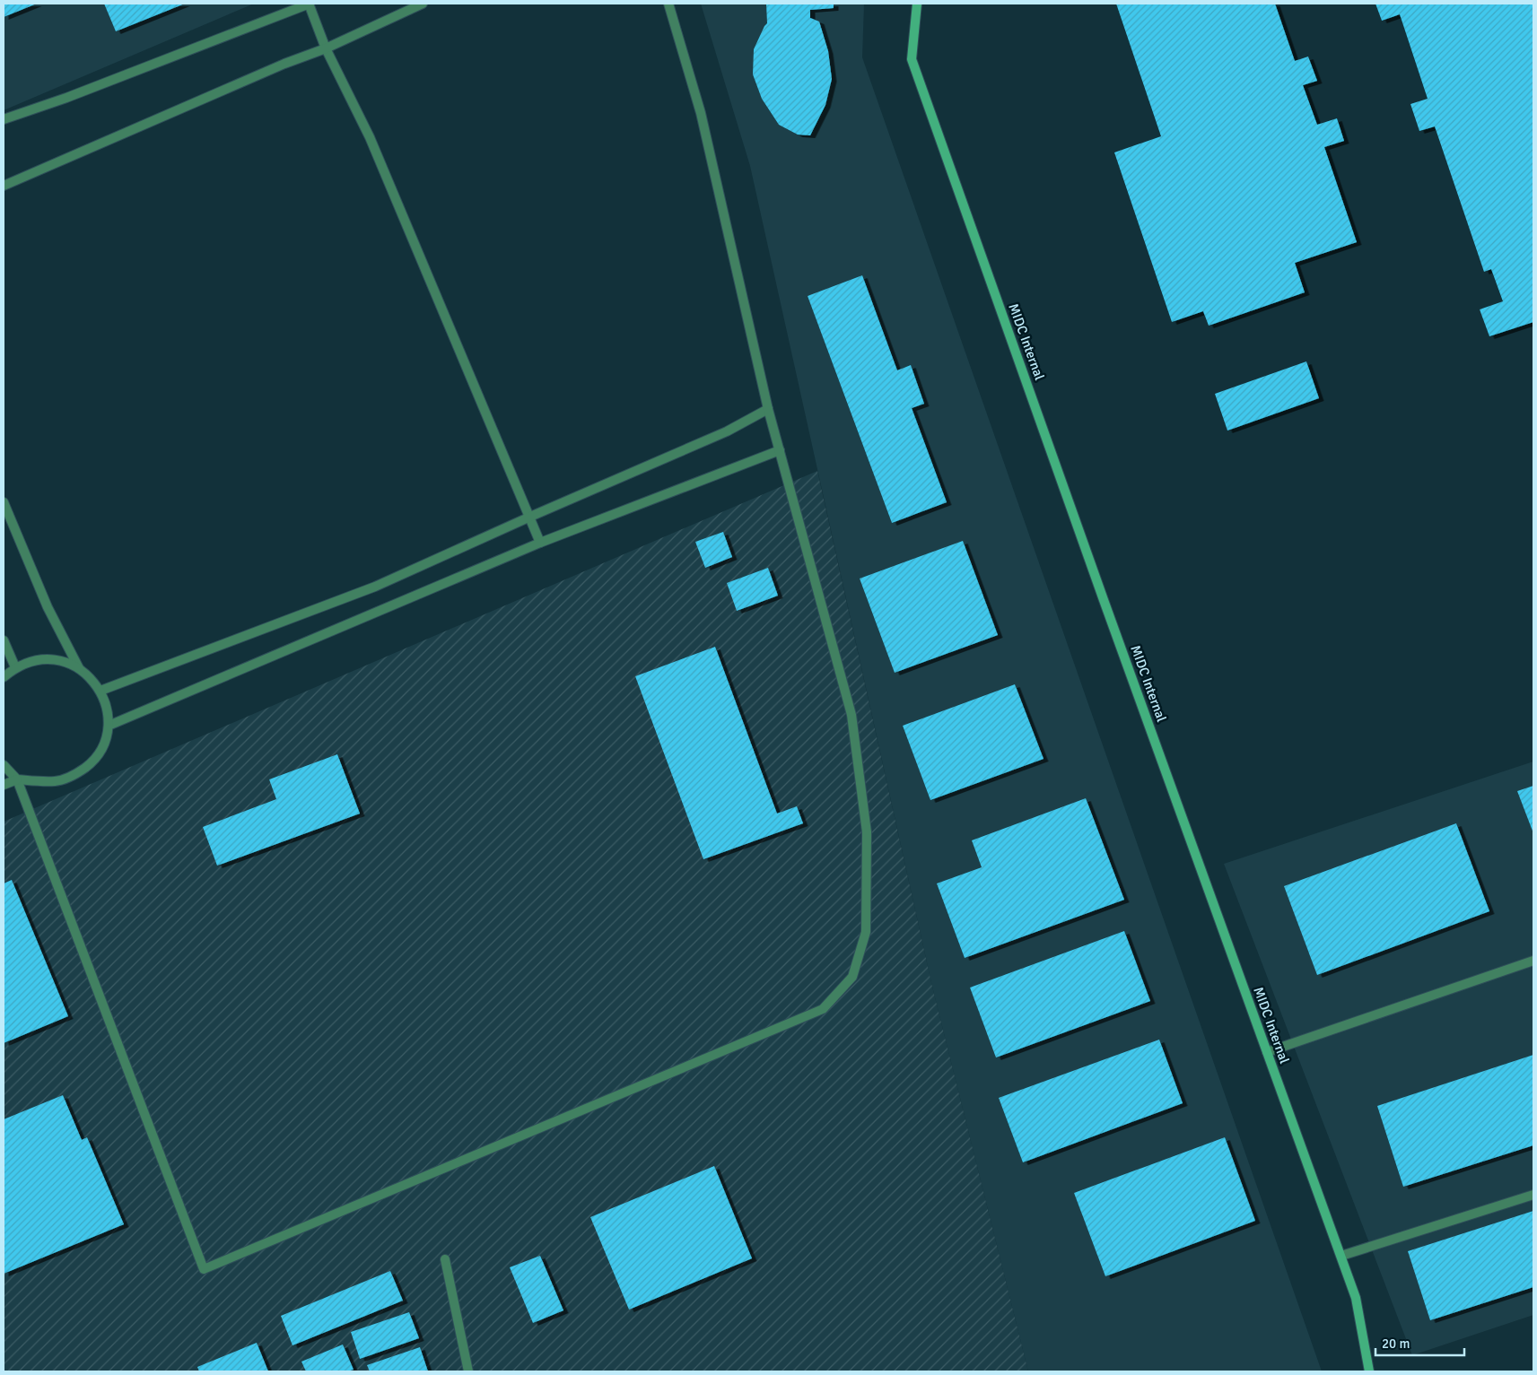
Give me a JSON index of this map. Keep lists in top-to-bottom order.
{
  "streets": {
    "street": ["MIDC Internal"]
  },
  "scale_bar": "20 m"
}
